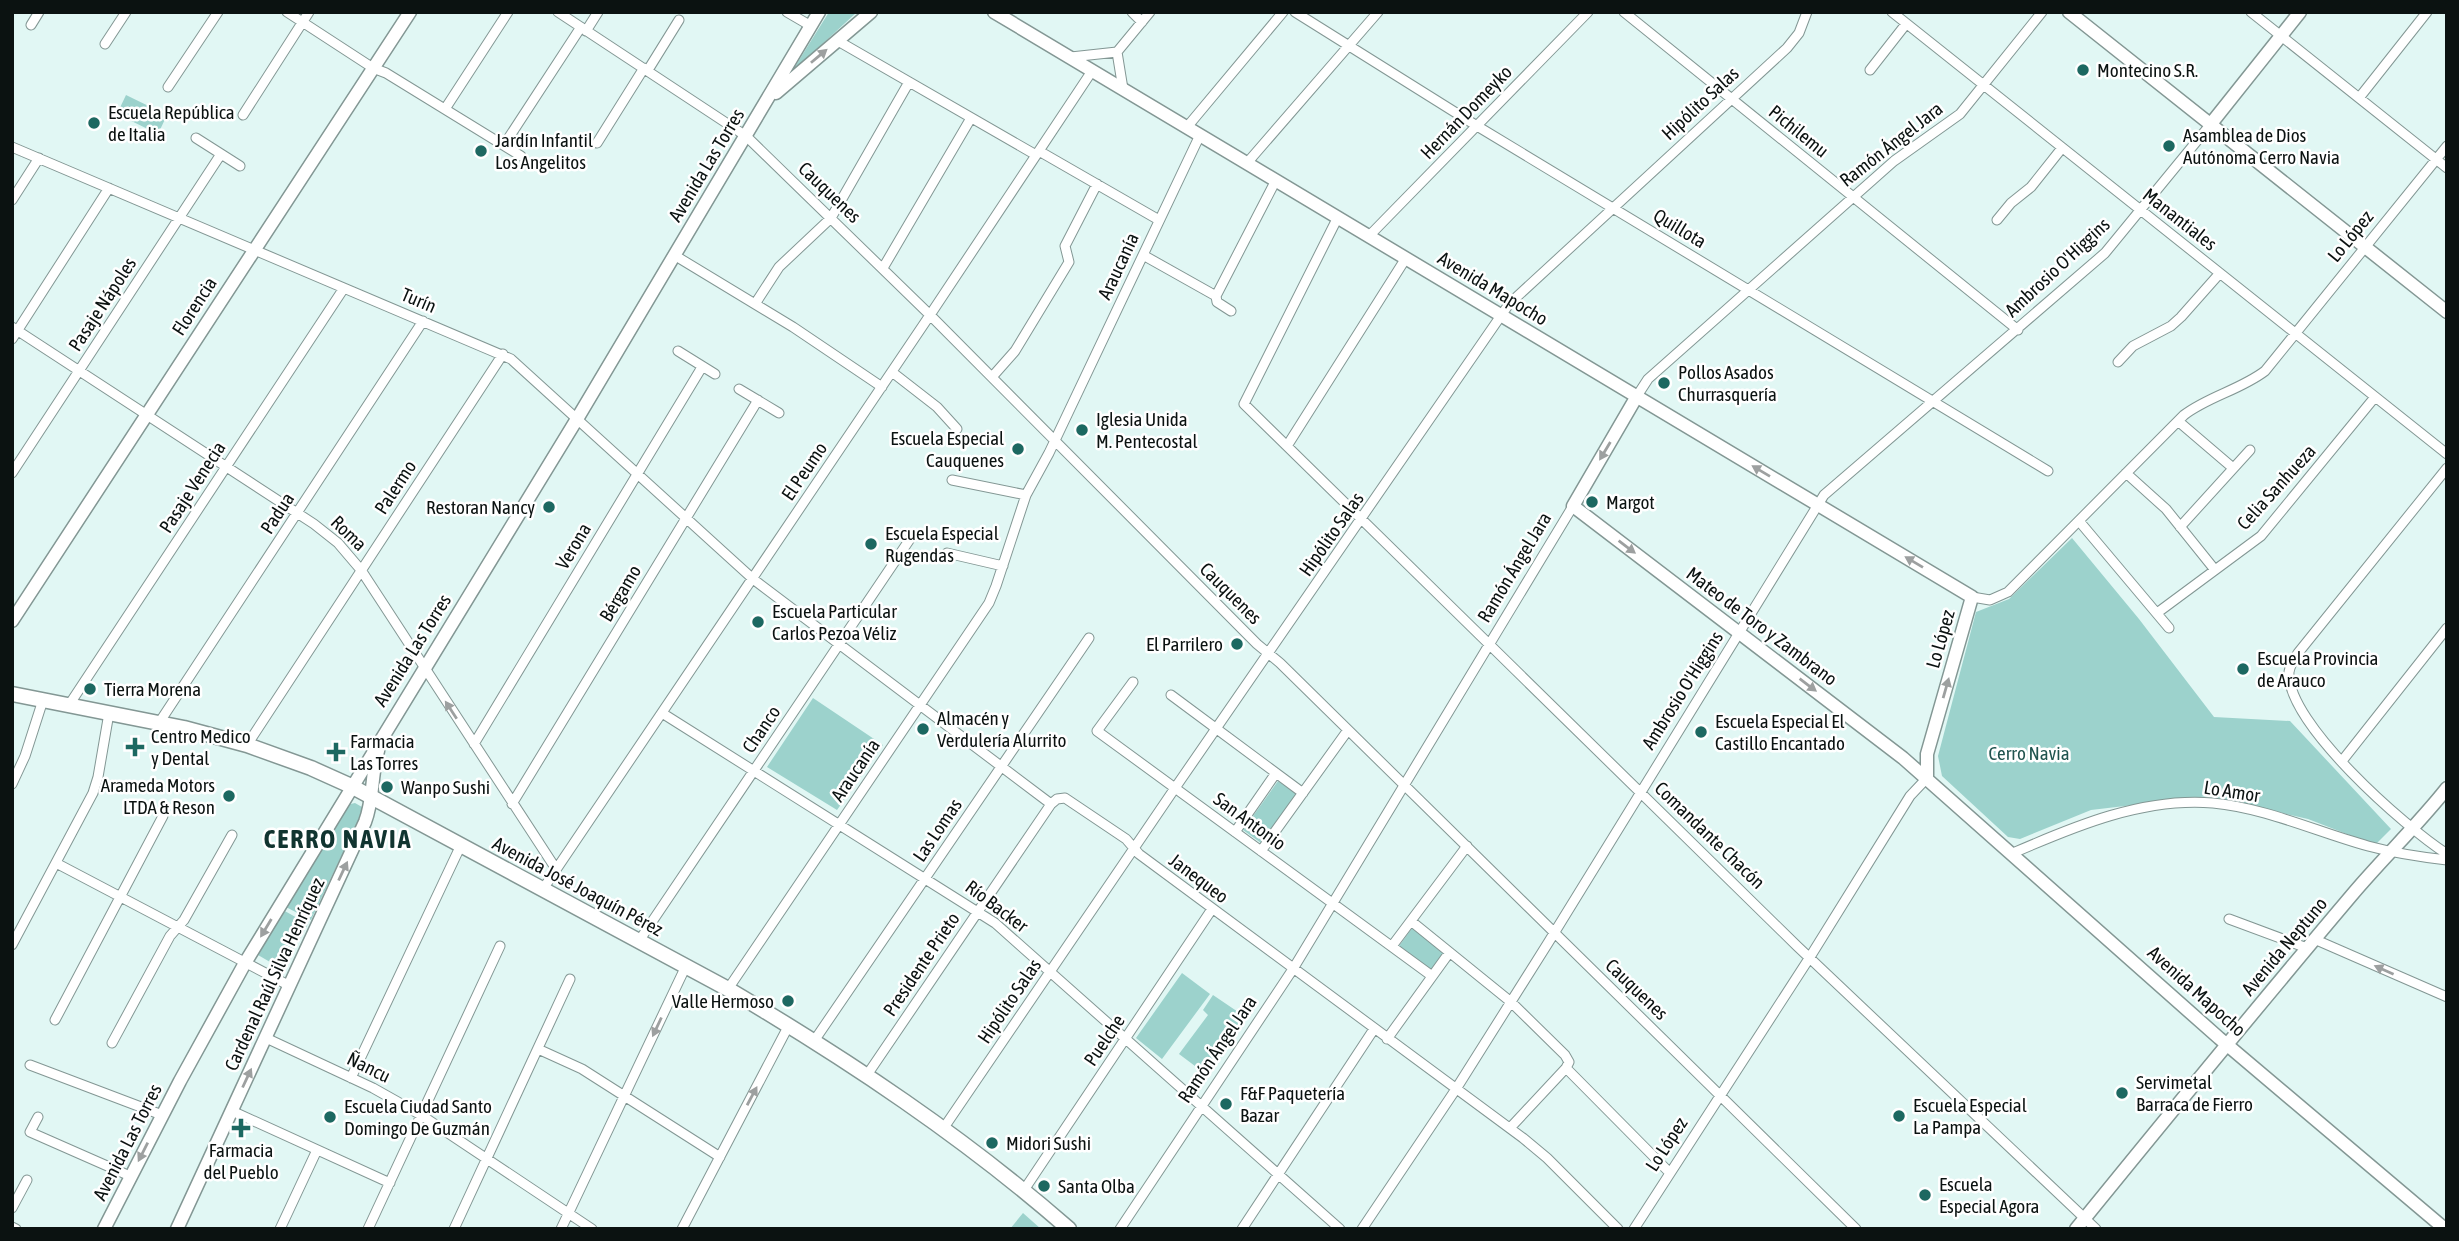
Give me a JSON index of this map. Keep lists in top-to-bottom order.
{
  "streets": {
    "main road": [
      "Ramón Ángel Jara",
      "Avenida Las Torres",
      "Lo López",
      "Ambrosio O'Higgins",
      "Avenida Mapocho",
      "Florencia",
      "Mateo de Toro y Zambrano",
      "Avenida José Joaquín Pérez",
      "Avenida Neptuno",
      "Cardenal Raúl Silva Henríquez"
    ],
    "street": [
      "Hipólito Salas",
      "Hernán Domeyko",
      "Pichilemu",
      "Cauquenes",
      "Manantiales",
      "Quillota",
      "Araucanía",
      "Turín",
      "Pasaje Nápoles",
      "El Peumo",
      "Pasaje Venecia",
      "Palermo",
      "Celia Sanhueza",
      "Padua",
      "Roma",
      "Verona",
      "Bérgamo",
      "Chanco",
      "Lo Amor",
      "San Antonio",
      "Las Lomas",
      "Comandante Chacón",
      "Janequeo",
      "Río Backer",
      "Presidente Prieto",
      "Puelche",
      "Ñancu"
    ]
  },
  "crossings": [
    ["Hipólito Salas", "Pichilemu"],
    ["Hipólito Salas", "Cauquenes"],
    ["Hipólito Salas", "Quillota"],
    ["Hipólito Salas", "Avenida Mapocho"],
    ["Hipólito Salas", "San Antonio"],
    ["Hipólito Salas", "Comandante Chacón"],
    ["Hipólito Salas", "Janequeo"],
    ["Hipólito Salas", "Avenida José Joaquín Pérez"],
    ["Hipólito Salas", "Río Backer"],
    ["Hernán Domeyko", "Quillota"],
    ["Hernán Domeyko", "Avenida Mapocho"],
    ["Pichilemu", "Ramón Ángel Jara"],
    ["Pichilemu", "Ambrosio O'Higgins"],
    ["Ramón Ángel Jara", "Cauquenes"],
    ["Ramón Ángel Jara", "Manantiales"],
    ["Ramón Ángel Jara", "Quillota"],
    ["Ramón Ángel Jara", "Avenida Mapocho"],
    ["Ramón Ángel Jara", "Mateo de Toro y Zambrano"],
    ["Ramón Ángel Jara", "San Antonio"],
    ["Ramón Ángel Jara", "Comandante Chacón"],
    ["Ramón Ángel Jara", "Janequeo"],
    ["Ramón Ángel Jara", "Río Backer"],
    ["Avenida Las Torres", "Cauquenes"],
    ["Avenida Las Torres", "Turín"],
    ["Avenida Las Torres", "Roma"],
    ["Avenida Las Torres", "Avenida José Joaquín Pérez"],
    ["Avenida Las Torres", "Cardenal Raúl Silva Henríquez"],
    ["Cauquenes", "Lo López"],
    ["Cauquenes", "Araucanía"],
    ["Cauquenes", "Ambrosio O'Higgins"],
    ["Cauquenes", "El Peumo"],
    ["Manantiales", "Lo López"],
    ["Manantiales", "Ambrosio O'Higgins"],
    ["Manantiales", "Celia Sanhueza"],
    ["Quillota", "Ambrosio O'Higgins"],
    ["Lo López", "Avenida Mapocho"],
    ["Lo López", "Mateo de Toro y Zambrano"],
    ["Lo López", "Comandante Chacón"],
    ["Araucanía", "Avenida Mapocho"],
    ["Araucanía", "Avenida José Joaquín Pérez"],
    ["Araucanía", "Río Backer"],
    ["Ambrosio O'Higgins", "Avenida Mapocho"],
    ["Ambrosio O'Higgins", "Mateo de Toro y Zambrano"],
    ["Ambrosio O'Higgins", "Comandante Chacón"],
    ["Ambrosio O'Higgins", "Janequeo"],
    ["Avenida Mapocho", "El Peumo"],
    ["Avenida Mapocho", "Mateo de Toro y Zambrano"],
    ["Avenida Mapocho", "Lo Amor"],
    ["Avenida Mapocho", "Comandante Chacón"],
    ["Avenida Mapocho", "Avenida Neptuno"],
    ["Turín", "Pasaje Nápoles"],
    ["Turín", "Florencia"],
    ["Turín", "El Peumo"],
    ["Turín", "Pasaje Venecia"],
    ["Turín", "Palermo"],
    ["Turín", "Padua"],
    ["Turín", "Verona"],
    ["Turín", "Bérgamo"],
    ["Pasaje Nápoles", "Roma"],
    ["Florencia", "Roma"],
    ["El Peumo", "Roma"],
    ["El Peumo", "Avenida José Joaquín Pérez"],
    ["El Peumo", "Río Backer"],
    ["Pasaje Venecia", "Roma"],
    ["Pasaje Venecia", "Avenida José Joaquín Pérez"],
    ["Palermo", "Roma"],
    ["Palermo", "Avenida José Joaquín Pérez"],
    ["Padua", "Roma"],
    ["Padua", "Avenida José Joaquín Pérez"],
    ["Roma", "Verona"],
    ["Roma", "Bérgamo"],
    ["Chanco", "Avenida José Joaquín Pérez"],
    ["Chanco", "Río Backer"],
    ["Lo Amor", "Avenida Neptuno"],
    ["Las Lomas", "Avenida José Joaquín Pérez"],
    ["Las Lomas", "Río Backer"],
    ["Comandante Chacón", "Avenida Neptuno"],
    ["Janequeo", "Presidente Prieto"],
    ["Janequeo", "Puelche"],
    ["Avenida José Joaquín Pérez", "Presidente Prieto"],
    ["Avenida José Joaquín Pérez", "Cardenal Raúl Silva Henríquez"],
    ["Avenida José Joaquín Pérez", "Puelche"],
    ["Río Backer", "Presidente Prieto"],
    ["Río Backer", "Puelche"],
    ["Cardenal Raúl Silva Henríquez", "Ñancu"]
  ],
  "one_way": ["Mateo de Toro y Zambrano", "Cardenal Raúl Silva Henríquez"],
  "districts": ["CERRO NAVIA"],
  "parks": ["Cerro Navia"],
  "places": {
    "other": [
      "Montecino S.R.",
      "Escuela República de Italia",
      "Asamblea de Dios Autónoma Cerro Navia",
      "Jardín Infantil Los Angelitos",
      "Pollos Asados Churrasquería",
      "Iglesia Unida M. Pentecostal",
      "Escuela Especial Cauquenes",
      "Margot",
      "Restoran Nancy",
      "Escuela Especial Rugendas",
      "Escuela Particular Carlos Pezoa Véliz",
      "El Parrilero",
      "Escuela Provincia de Arauco",
      "Tierra Morena",
      "Almacén y Verdulería Alurrito",
      "Escuela Especial El Castillo Encantado",
      "Wanpo Sushi",
      "Arameda Motors LTDA & Reson",
      "Valle Hermoso",
      "Servimetal Barraca de Fierro",
      "F&F Paquetería Bazar",
      "Escuela Especial La Pampa",
      "Escuela Ciudad Santo Domingo De Guzmán",
      "Midori Sushi",
      "Santa Olba",
      "Escuela Especial Agora"
    ],
    "health": ["Centro Medico y Dental", "Farmacia Las Torres", "Farmacia del Pueblo"]
  }
}
